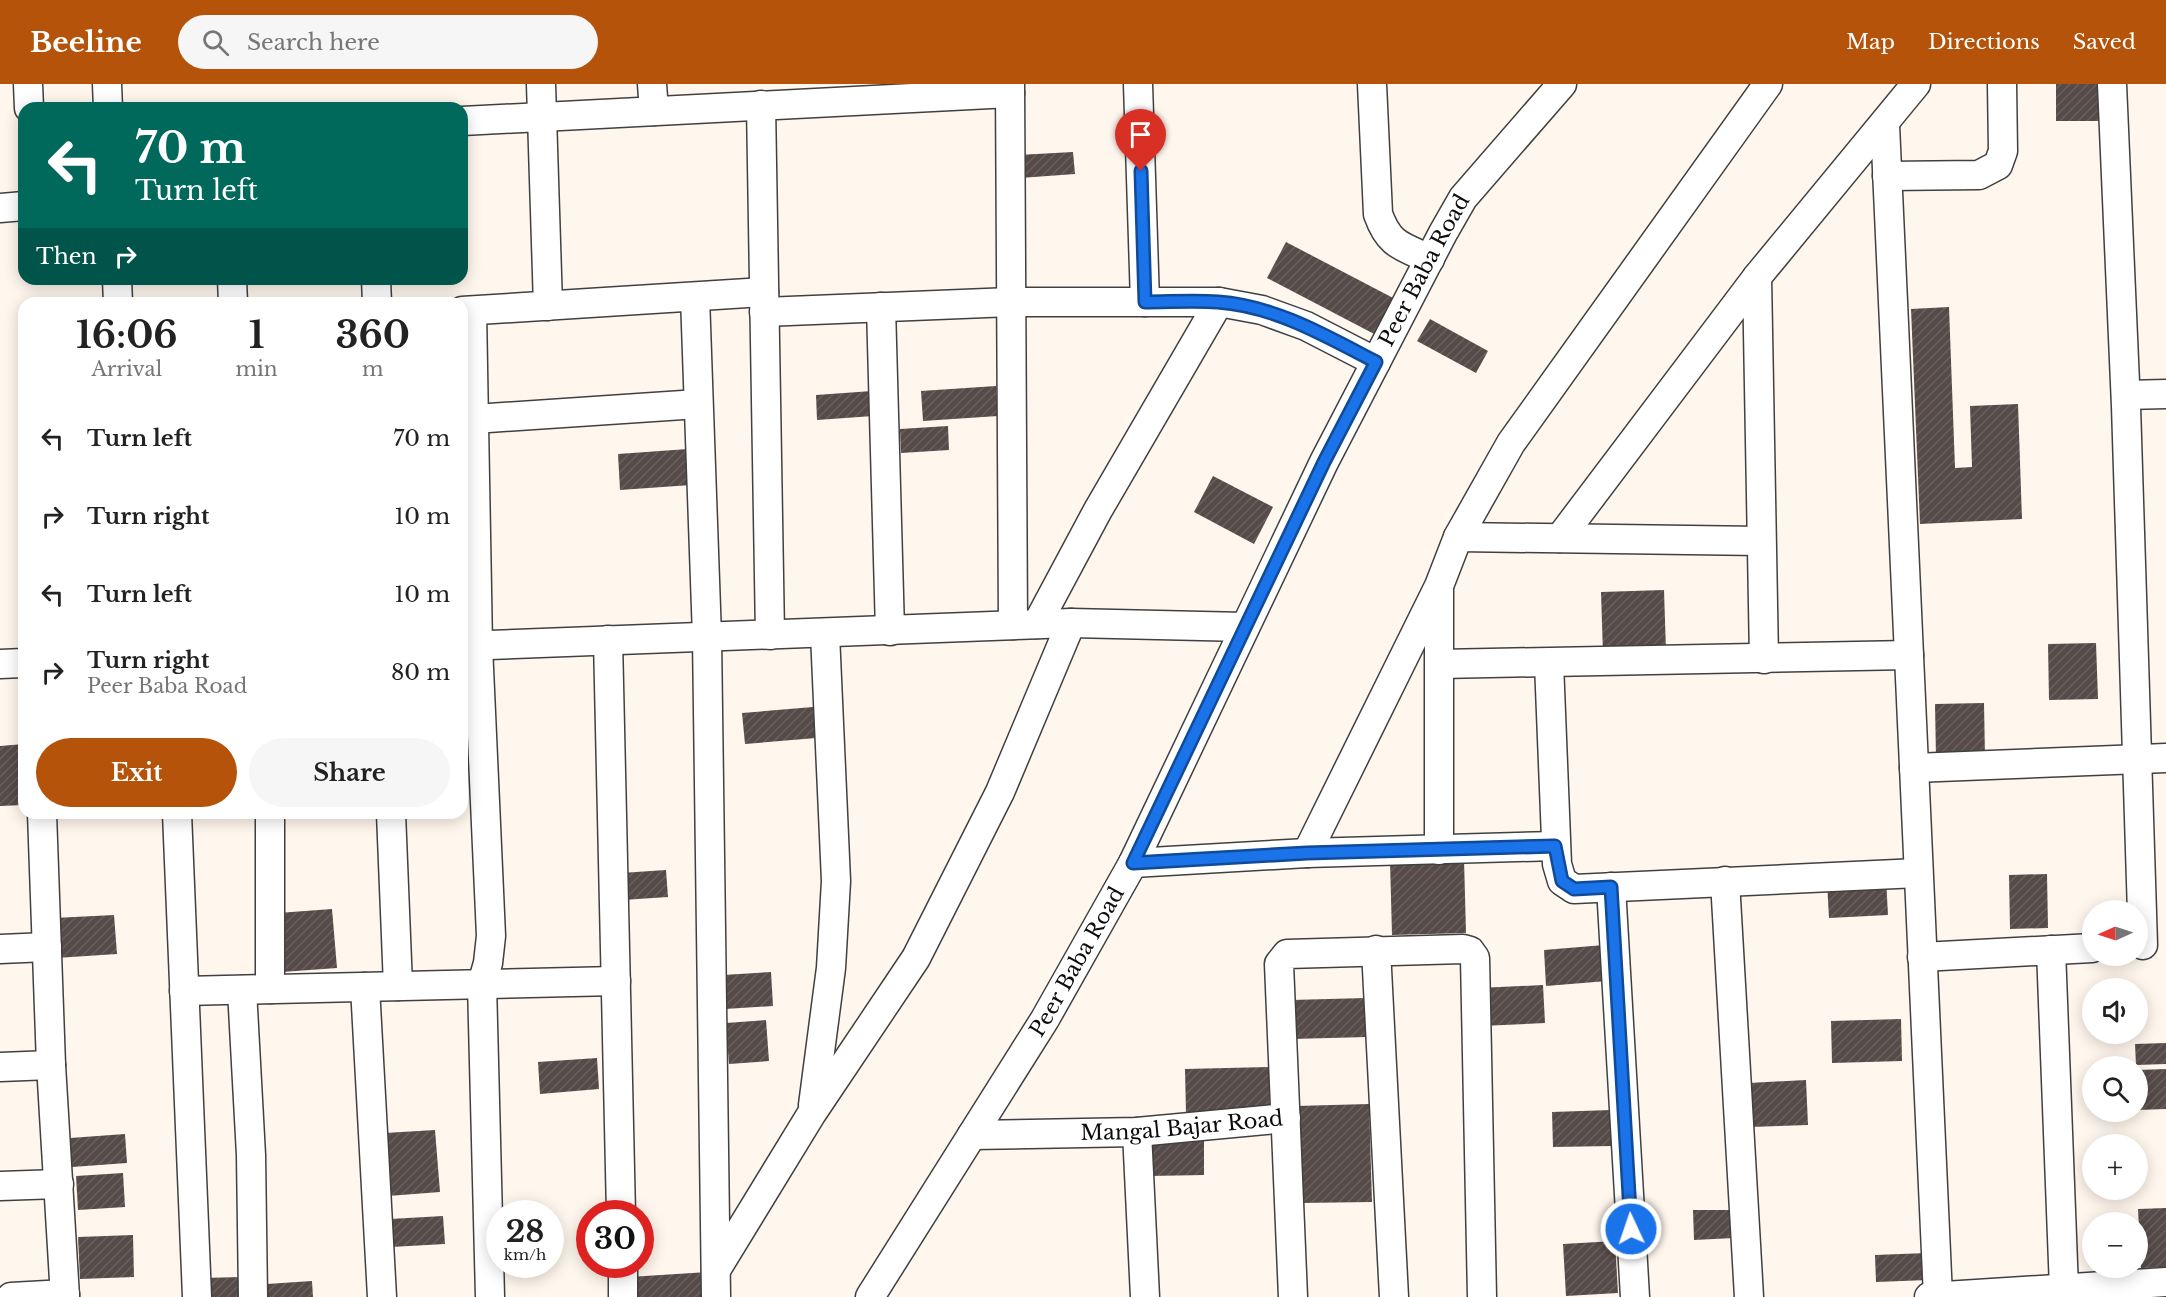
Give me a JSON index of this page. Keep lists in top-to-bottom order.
{
  "streets": {
    "street": ["Peer Baba Road", "Mangal Bajar Road"]
  },
  "crossings": [
    ["Peer Baba Road", "Mangal Bajar Road"]
  ],
  "north": "left",
  "page": {
    "header": "Beeline",
    "search": "Search here",
    "nav": ["Map", "Directions", "Saved"],
    "turn": ["70 m", "Turn left"],
    "then": "Then",
    "eta": [
      "16:06",
      "Arrival",
      "1",
      "min",
      "360",
      "m"
    ],
    "list": [
      {
        "name": "Turn left",
        "value": "70 m"
      },
      {
        "name": "Turn right",
        "value": "10 m"
      },
      {
        "name": "Turn left",
        "value": "10 m"
      },
      {
        "name": "Turn right",
        "note": "Peer Baba Road",
        "value": "80 m"
      }
    ],
    "buttons": ["Exit", "Share"],
    "map_buttons": ["+", "−"],
    "speed": "28 km/h",
    "limit": "30"
  }
}
